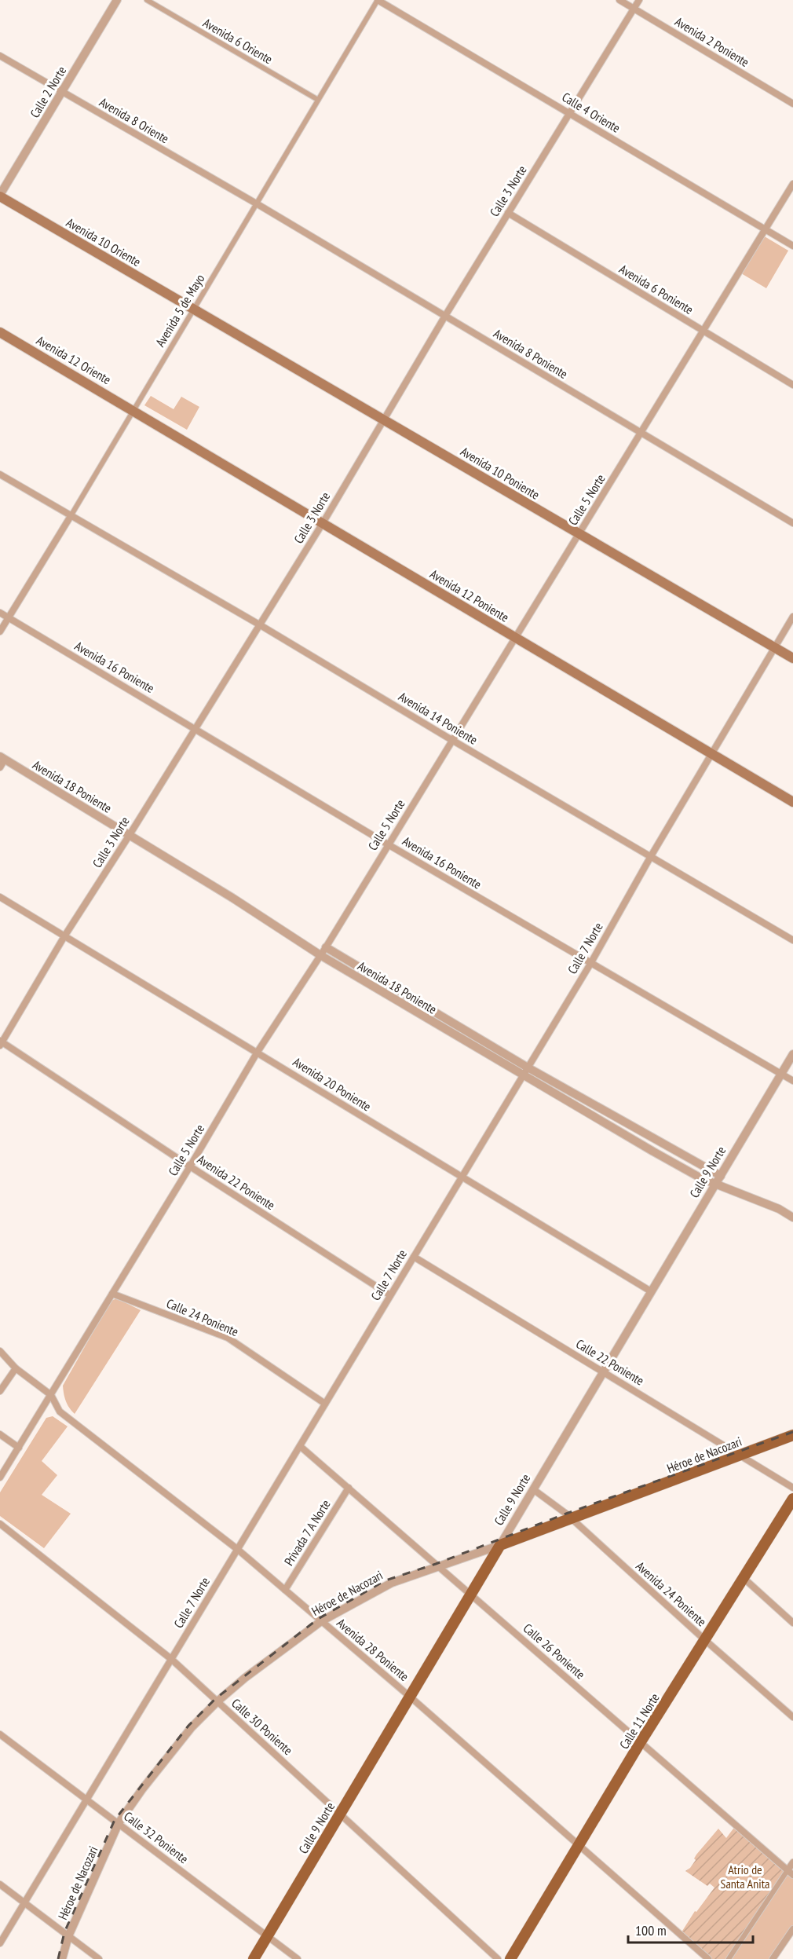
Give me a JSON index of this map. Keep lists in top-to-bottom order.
{
  "streets": {
    "main road": [
      "Avenida 10 Oriente",
      "Avenida 12 Oriente",
      "Avenida 10 Poniente",
      "Avenida 12 Poniente",
      "Calle 9 Norte",
      "Héroe de Nacozari",
      "Calle 11 Norte"
    ],
    "street": [
      "Avenida 6 Oriente",
      "Avenida 2 Poniente",
      "Calle 2 Norte",
      "Calle 4 Oriente",
      "Avenida 8 Oriente",
      "Calle 3 Norte",
      "Avenida 6 Poniente",
      "Avenida 5 de Mayo",
      "Avenida 8 Poniente",
      "Calle 5 Norte",
      "Avenida 16 Poniente",
      "Avenida 14 Poniente",
      "Avenida 18 Poniente",
      "Calle 7 Norte",
      "Avenida 20 Poniente",
      "Avenida 22 Poniente",
      "Calle 24 Poniente",
      "Calle 22 Poniente",
      "Privada 7 A Norte",
      "Avenida 24 Poniente",
      "Avenida 28 Poniente",
      "Calle 26 Poniente",
      "Calle 30 Poniente",
      "Calle 32 Poniente"
    ]
  },
  "crossings": [
    ["Avenida 6 Oriente", "Avenida 5 de Mayo"],
    ["Avenida 2 Poniente", "Calle 3 Norte"],
    ["Calle 2 Norte", "Avenida 8 Oriente"],
    ["Calle 2 Norte", "Avenida 10 Oriente"],
    ["Calle 4 Oriente", "Calle 3 Norte"],
    ["Calle 4 Oriente", "Avenida 5 de Mayo"],
    ["Calle 4 Oriente", "Calle 5 Norte"],
    ["Avenida 8 Oriente", "Avenida 5 de Mayo"],
    ["Avenida 8 Oriente", "Avenida 8 Poniente"],
    ["Calle 3 Norte", "Avenida 6 Poniente"],
    ["Calle 3 Norte", "Avenida 8 Poniente"],
    ["Calle 3 Norte", "Avenida 10 Poniente"],
    ["Calle 3 Norte", "Avenida 12 Poniente"],
    ["Calle 3 Norte", "Avenida 16 Poniente"],
    ["Calle 3 Norte", "Avenida 14 Poniente"],
    ["Calle 3 Norte", "Avenida 18 Poniente"],
    ["Calle 3 Norte", "Avenida 20 Poniente"],
    ["Calle 3 Norte", "Avenida 22 Poniente"],
    ["Avenida 10 Oriente", "Avenida 5 de Mayo"],
    ["Avenida 10 Oriente", "Avenida 10 Poniente"],
    ["Avenida 6 Poniente", "Calle 5 Norte"],
    ["Avenida 5 de Mayo", "Avenida 8 Poniente"],
    ["Avenida 5 de Mayo", "Avenida 12 Oriente"],
    ["Avenida 5 de Mayo", "Avenida 10 Poniente"],
    ["Avenida 5 de Mayo", "Avenida 12 Poniente"],
    ["Avenida 5 de Mayo", "Avenida 16 Poniente"],
    ["Avenida 5 de Mayo", "Avenida 14 Poniente"],
    ["Avenida 8 Poniente", "Calle 5 Norte"],
    ["Avenida 12 Oriente", "Avenida 12 Poniente"],
    ["Avenida 10 Poniente", "Calle 5 Norte"],
    ["Avenida 10 Poniente", "Calle 7 Norte"],
    ["Calle 5 Norte", "Avenida 12 Poniente"],
    ["Calle 5 Norte", "Avenida 16 Poniente"],
    ["Calle 5 Norte", "Avenida 14 Poniente"],
    ["Calle 5 Norte", "Avenida 18 Poniente"],
    ["Calle 5 Norte", "Avenida 20 Poniente"],
    ["Calle 5 Norte", "Avenida 22 Poniente"],
    ["Calle 5 Norte", "Calle 24 Poniente"],
    ["Calle 5 Norte", "Avenida 28 Poniente"],
    ["Avenida 12 Poniente", "Calle 7 Norte"],
    ["Avenida 16 Poniente", "Calle 7 Norte"],
    ["Avenida 16 Poniente", "Calle 9 Norte"],
    ["Avenida 14 Poniente", "Calle 7 Norte"],
    ["Avenida 18 Poniente", "Calle 7 Norte"],
    ["Avenida 18 Poniente", "Calle 9 Norte"],
    ["Calle 7 Norte", "Avenida 20 Poniente"],
    ["Calle 7 Norte", "Avenida 22 Poniente"],
    ["Calle 7 Norte", "Calle 24 Poniente"],
    ["Calle 7 Norte", "Calle 22 Poniente"],
    ["Calle 7 Norte", "Avenida 28 Poniente"],
    ["Calle 7 Norte", "Calle 26 Poniente"],
    ["Calle 7 Norte", "Calle 30 Poniente"],
    ["Calle 7 Norte", "Calle 32 Poniente"],
    ["Avenida 20 Poniente", "Calle 9 Norte"],
    ["Calle 9 Norte", "Calle 22 Poniente"],
    ["Calle 9 Norte", "Héroe de Nacozari"],
    ["Calle 9 Norte", "Avenida 24 Poniente"],
    ["Calle 9 Norte", "Avenida 28 Poniente"],
    ["Calle 9 Norte", "Calle 26 Poniente"],
    ["Calle 9 Norte", "Calle 30 Poniente"],
    ["Calle 9 Norte", "Calle 32 Poniente"],
    ["Calle 22 Poniente", "Héroe de Nacozari"],
    ["Héroe de Nacozari", "Avenida 24 Poniente"],
    ["Héroe de Nacozari", "Avenida 28 Poniente"],
    ["Héroe de Nacozari", "Calle 26 Poniente"],
    ["Héroe de Nacozari", "Calle 30 Poniente"],
    ["Héroe de Nacozari", "Calle 32 Poniente"],
    ["Privada 7 A Norte", "Avenida 28 Poniente"],
    ["Privada 7 A Norte", "Calle 26 Poniente"],
    ["Avenida 24 Poniente", "Calle 11 Norte"],
    ["Avenida 28 Poniente", "Calle 11 Norte"],
    ["Calle 26 Poniente", "Calle 11 Norte"]
  ],
  "parks": ["Atrio de Santa Anita"],
  "scale_bar": "100 m"
}
